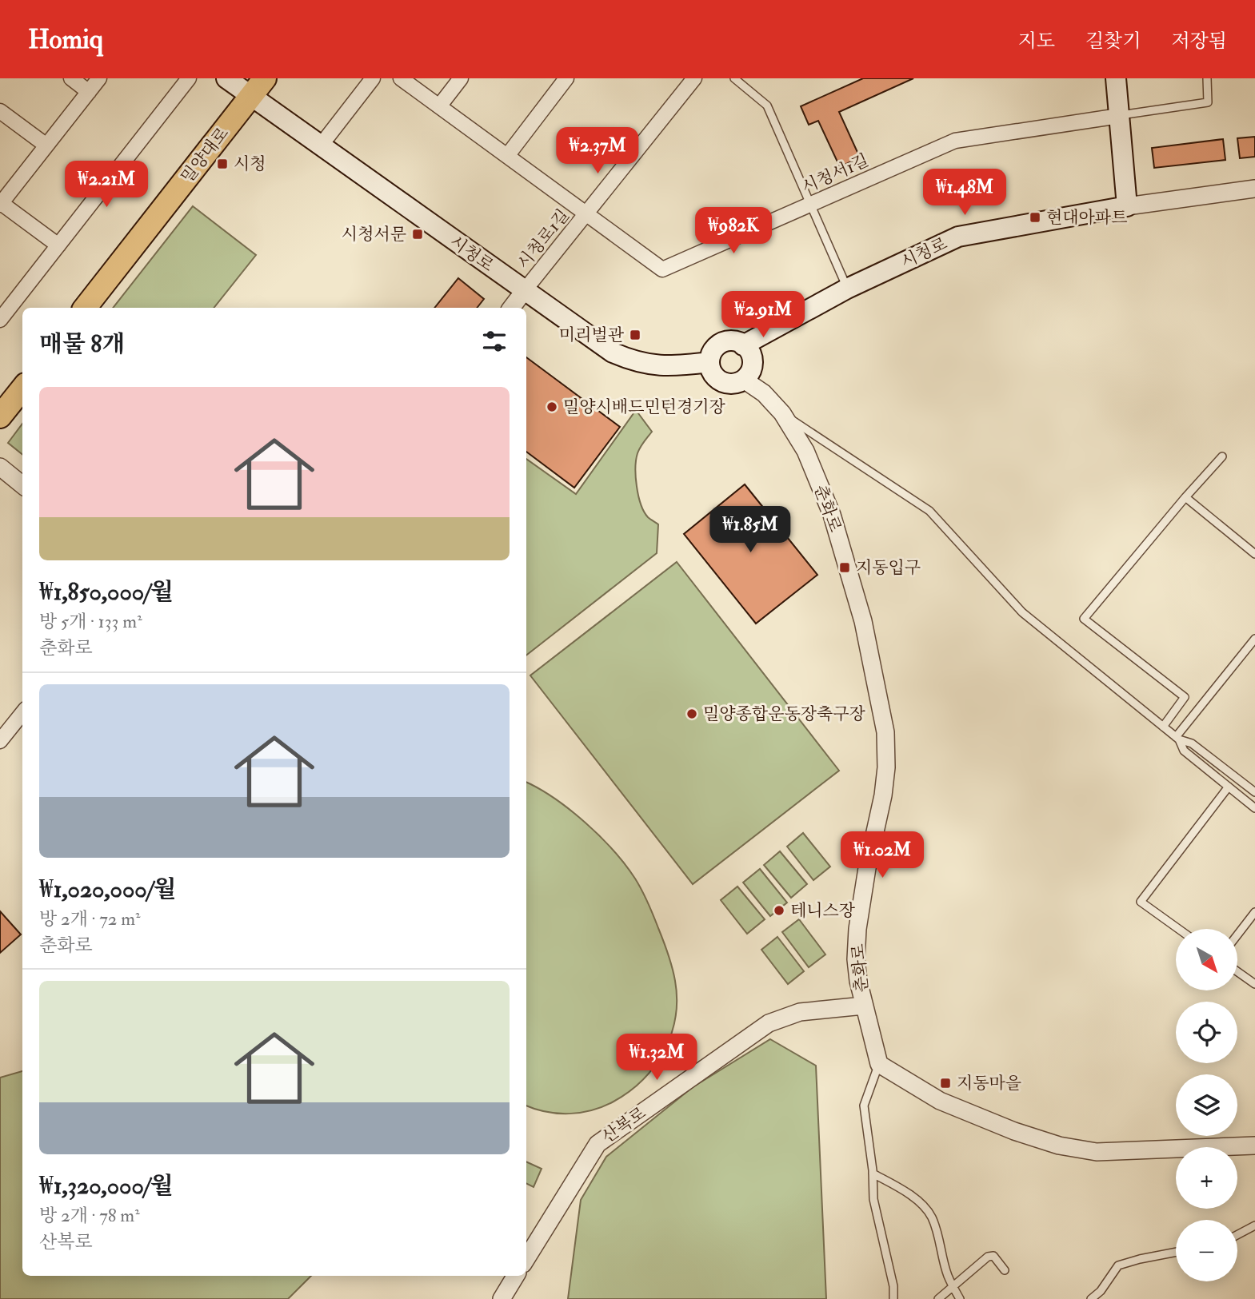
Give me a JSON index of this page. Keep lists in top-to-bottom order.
{
  "streets": {
    "main road": ["밀양대로", "시청로"],
    "street": [
      "시청서1길",
      "시청로1길",
      "춘화로",
      "산복로"
    ]
  },
  "crossings": [
    ["밀양대로", "시청로"],
    ["시청서1길", "시청로1길"],
    ["시청로1길", "시청로"],
    ["시청로", "춘화로"],
    ["춘화로", "산복로"]
  ],
  "places": {
    "transit": [
      "시청",
      "현대아파트",
      "시청서문",
      "미리벌관",
      "지동입구",
      "지동마을"
    ],
    "other": ["밀양시배드민턴경기장", "밀양종합운동장축구장", "테니스장"]
  },
  "north": "bottom right",
  "page": {
    "header": "Homiq",
    "nav": ["지도", "길찾기", "저장됨"],
    "price": [
      "₩2.37M",
      "₩2.21M",
      "₩1.48M",
      "₩982K",
      "₩2.91M",
      "₩1.85M",
      "₩1.02M",
      "₩1.32M"
    ],
    "heading": "매물 8개",
    "list": [
      {
        "name": "₩1,850,000/월",
        "note": "방 5개 · 133 m² · 춘화로"
      },
      {
        "name": "₩1,020,000/월",
        "note": "방 2개 · 72 m² · 춘화로"
      },
      {
        "name": "₩1,320,000/월",
        "note": "방 2개 · 78 m² · 산복로"
      }
    ],
    "map_buttons": ["+", "−"]
  }
}
